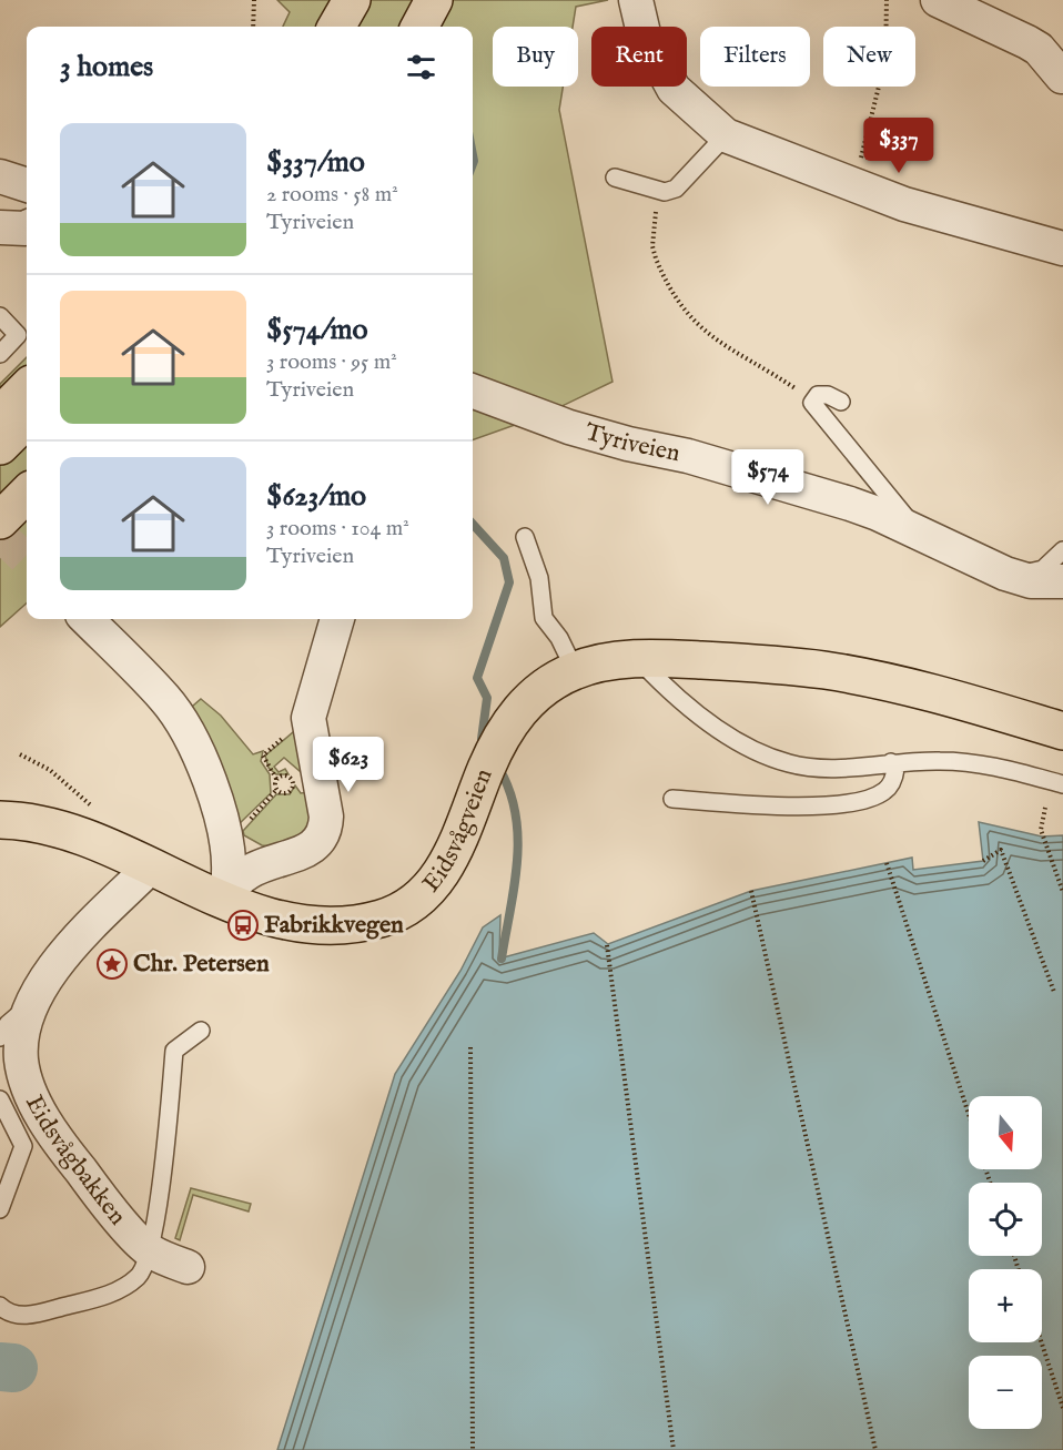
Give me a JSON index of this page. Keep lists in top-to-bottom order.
{
  "streets": {
    "main road": ["Eidsvågveien"],
    "street": ["Tyriveien", "Eidsvågbakken"]
  },
  "crossings": [
    ["Eidsvågveien", "Eidsvågbakken"]
  ],
  "places": {
    "bus stop": ["Fabrikkvegen"],
    "place": ["Chr. Petersen"]
  },
  "north": "bottom",
  "page": {
    "chip": [
      "Buy",
      "Rent",
      "Filters",
      "New"
    ],
    "heading": "3 homes",
    "list": [
      {
        "name": "$337/mo",
        "note": "2 rooms · 58 m² · Tyriveien"
      },
      {
        "name": "$574/mo",
        "note": "3 rooms · 95 m² · Tyriveien"
      },
      {
        "name": "$623/mo",
        "note": "3 rooms · 104 m² · Tyriveien"
      }
    ],
    "price": ["$337", "$574", "$623"],
    "map_buttons": ["+", "−"]
  }
}
